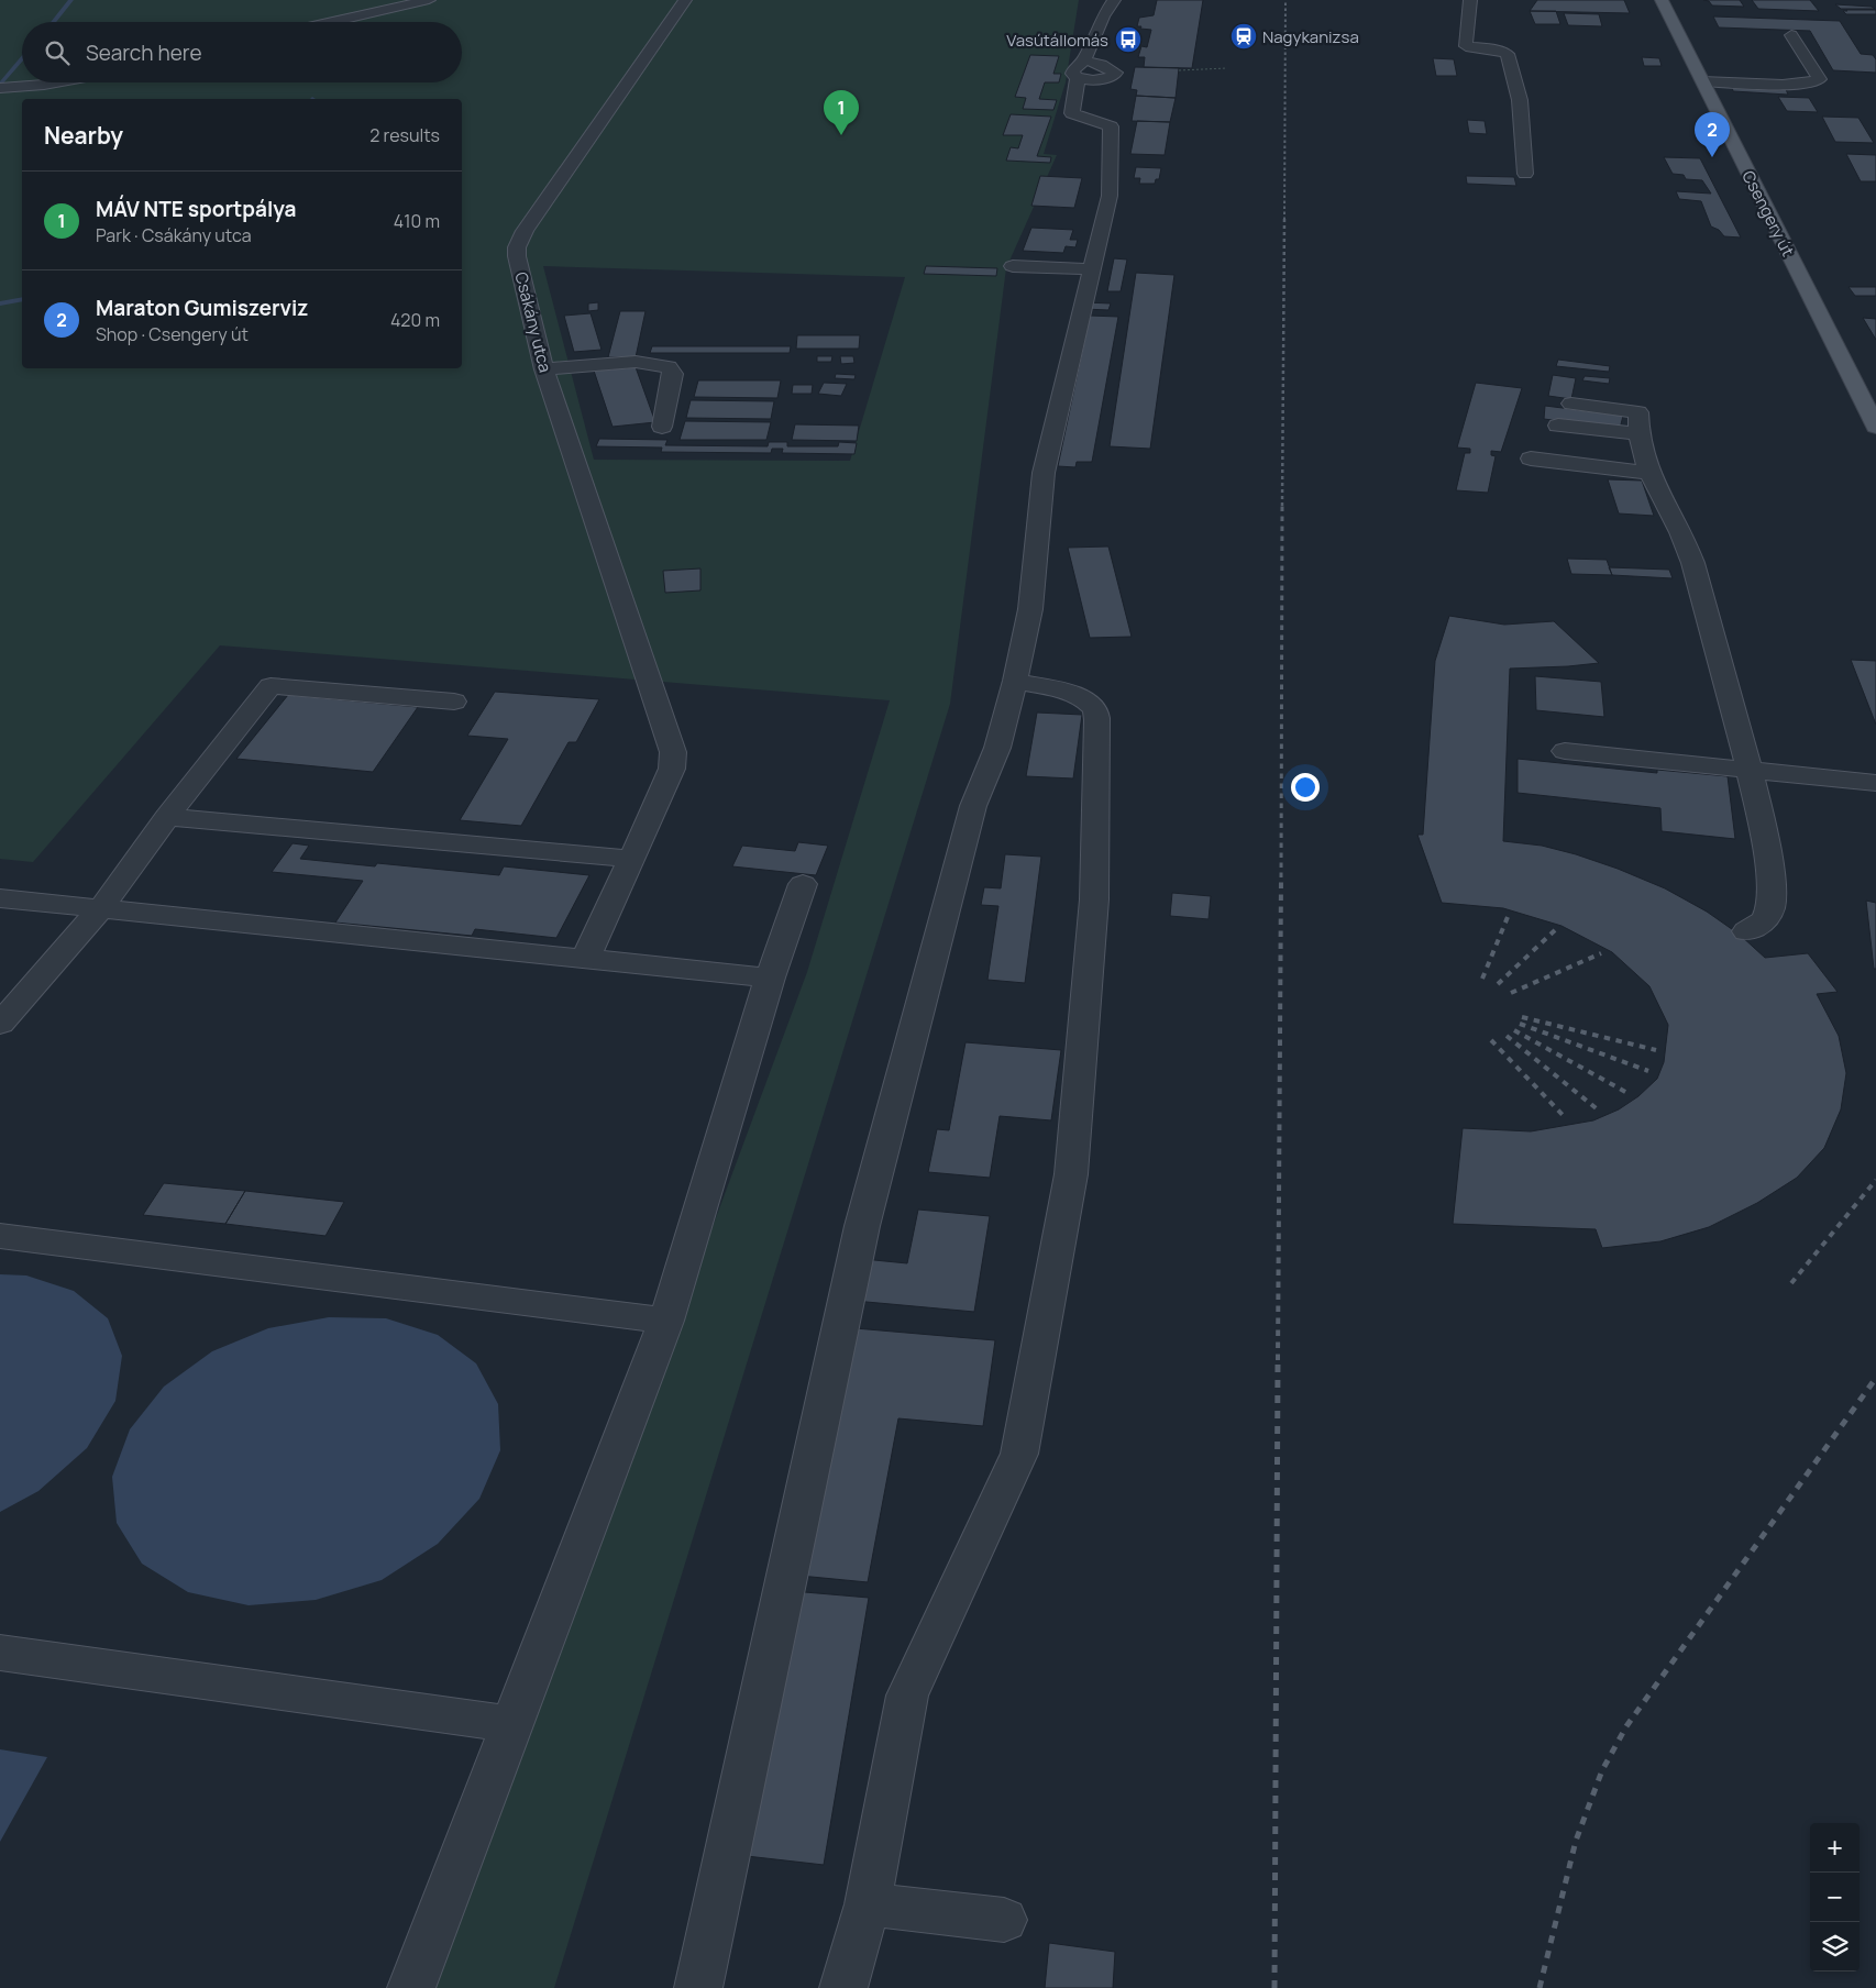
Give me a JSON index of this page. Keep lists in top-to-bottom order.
{
  "streets": {
    "main road": ["Csengery út"],
    "street": ["Csákány utca"]
  },
  "places": {
    "station": ["Nagykanizsa"],
    "bus stop": ["Vasútállomás"]
  },
  "page": {
    "search": "Search here",
    "pins": ["1", "2"],
    "heading": ["Nearby", "2 results"],
    "list": [
      {
        "mark": "1",
        "name": "MÁV NTE sportpálya",
        "note": "Park · Csákány utca",
        "value": "410 m"
      },
      {
        "mark": "2",
        "name": "Maraton Gumiszerviz",
        "note": "Shop · Csengery út",
        "value": "420 m"
      }
    ],
    "map_buttons": ["+", "−"]
  }
}
